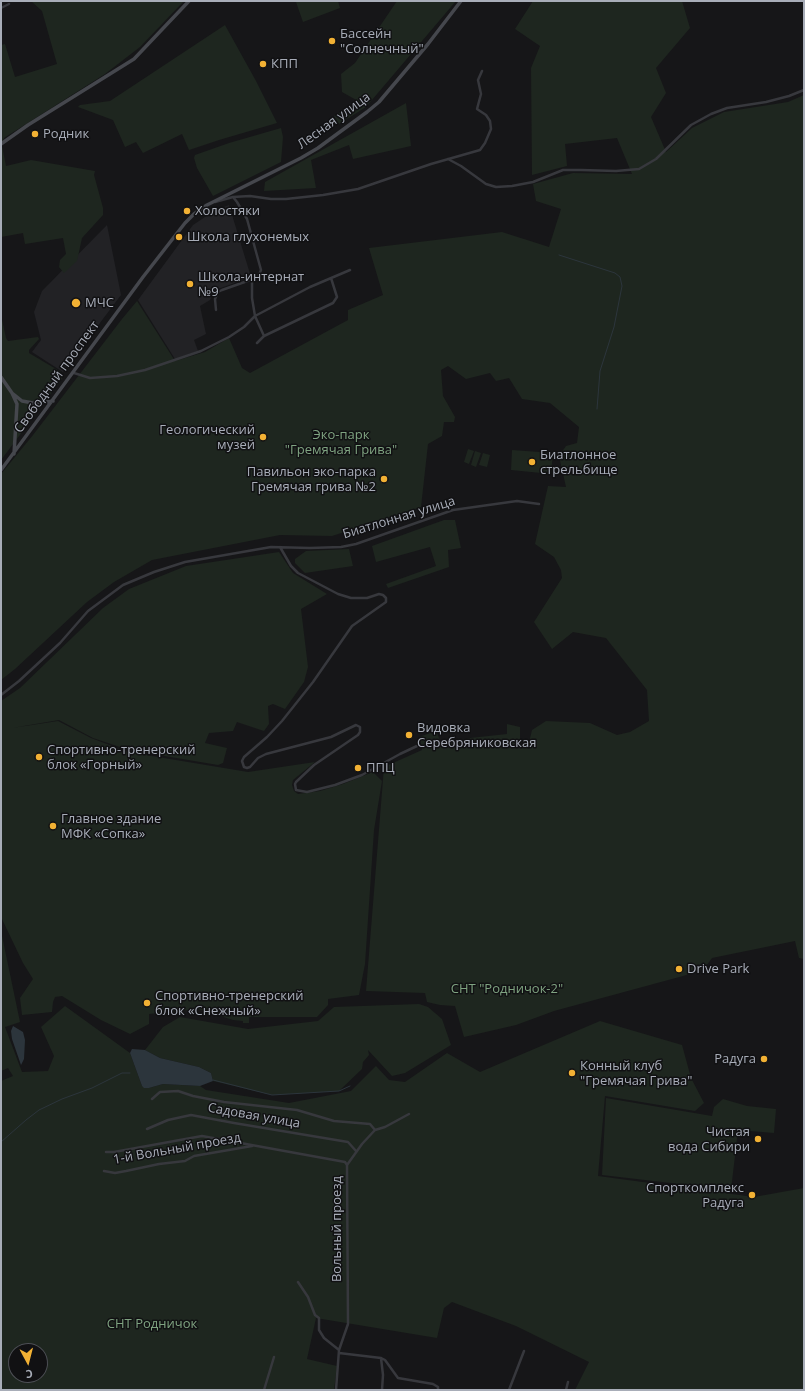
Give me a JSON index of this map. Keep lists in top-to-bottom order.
{
  "streets": {
    "main road": ["Лесная улица", "Свободный проспект"],
    "street": [
      "Биатлонная улица",
      "Садовая улица",
      "1-й Вольный проезд",
      "Вольный проезд"
    ]
  },
  "crossings": [
    ["Лесная улица", "Свободный проспект"],
    ["Садовая улица", "Вольный проезд"]
  ],
  "parks": ["Эко-парк \"Гремячая Грива\"", "СНТ \"Родничок-2\"", "СНТ Родничок"],
  "places": [
    "Бассейн \"Солнечный\"",
    "КПП",
    "Родник",
    "Холостяки",
    "Школа глухонемых",
    "Школа-интернат №9",
    "МЧС",
    "Геологический музей",
    "Биатлонное стрельбище",
    "Павильон эко-парка Гремячая грива №2",
    "Видовка Серебряниковская",
    "Спортивно-тренерский блок «Горный»",
    "ППЦ",
    "Главное здание МФК «Сопка»",
    "Drive Park",
    "Спортивно-тренерский блок «Снежный»",
    "Радуга",
    "Конный клуб \"Гремячая Грива\"",
    "Чистая вода Сибири",
    "Спорткомплекс Радуга"
  ],
  "north": "bottom"
}
